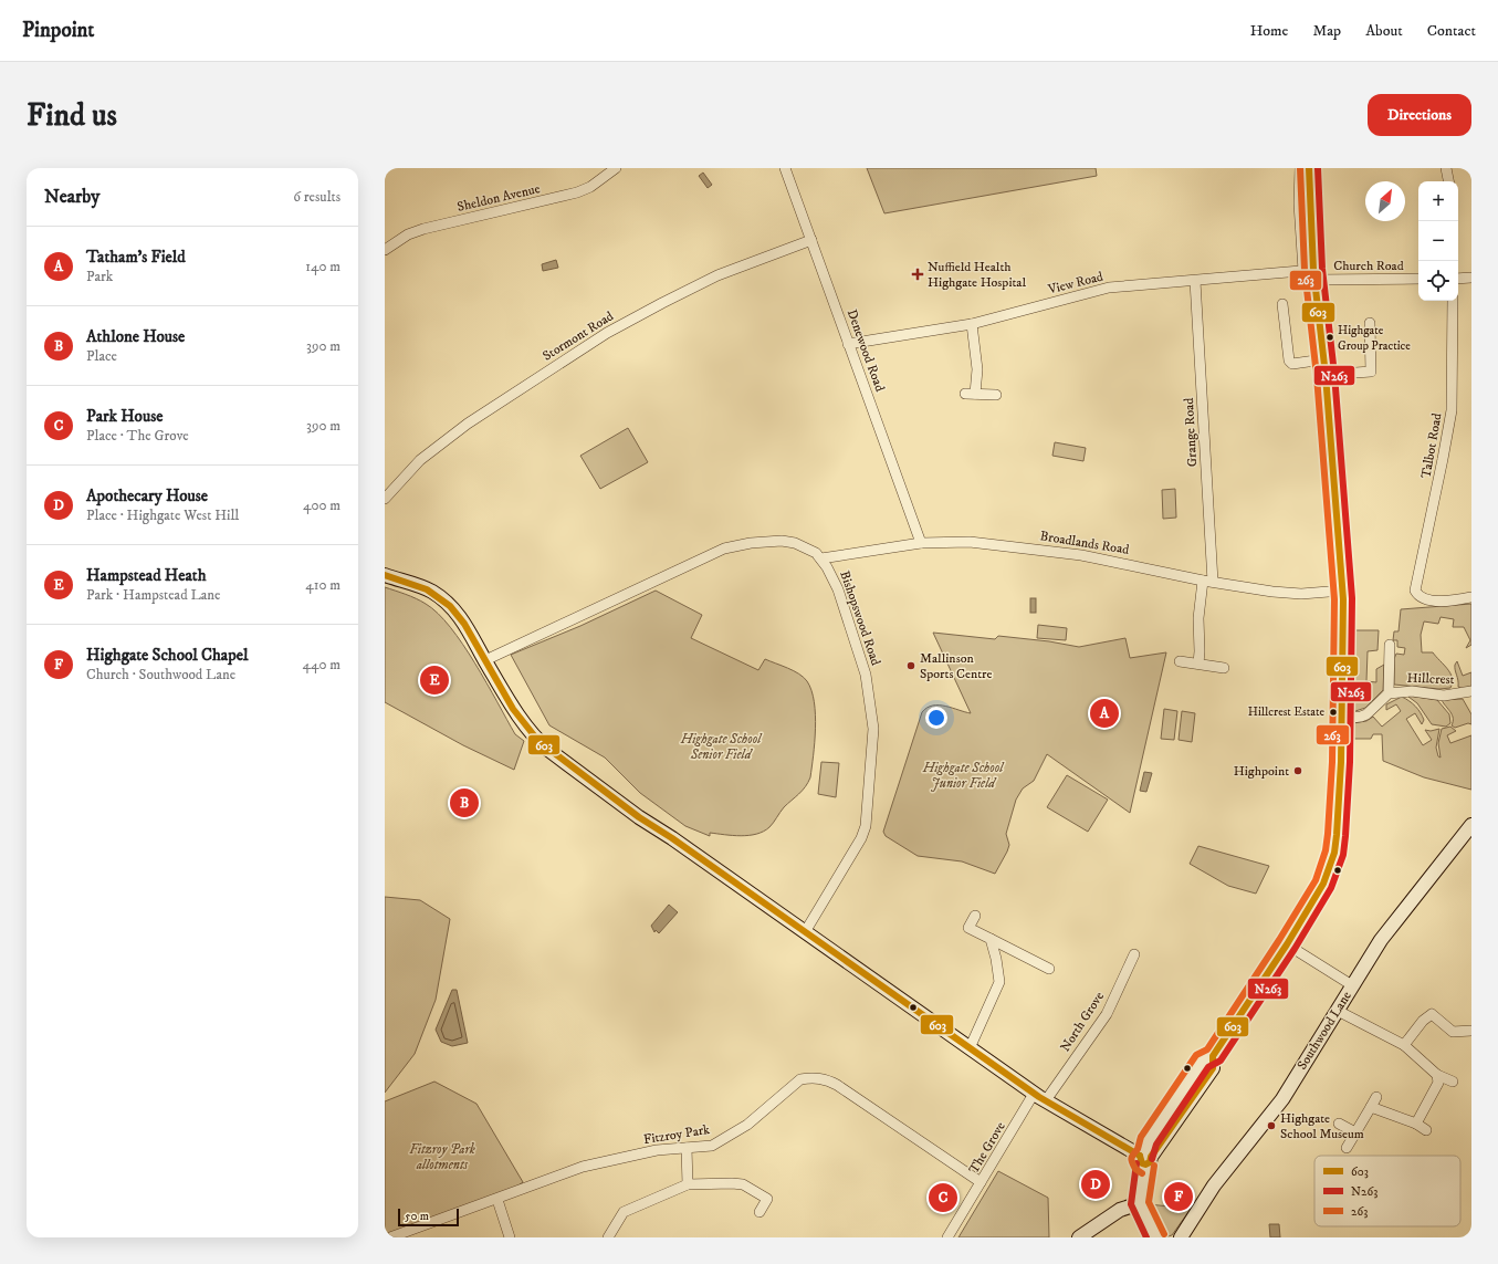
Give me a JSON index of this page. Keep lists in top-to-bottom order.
{
  "streets": {
    "main road": ["Southwood Lane"],
    "street": [
      "Sheldon Avenue",
      "Church Road",
      "View Road",
      "Stormont Road",
      "Denewood Road",
      "Grange Road",
      "Talbot Road",
      "Broadlands Road",
      "Bishopswood Road",
      "Hillcrest",
      "North Grove",
      "Fitzroy Park",
      "The Grove"
    ]
  },
  "crossings": [
    ["Church Road", "View Road"],
    ["View Road", "Denewood Road"],
    ["View Road", "Grange Road"],
    ["Stormont Road", "Denewood Road"],
    ["Denewood Road", "Broadlands Road"],
    ["Grange Road", "Broadlands Road"],
    ["Broadlands Road", "Bishopswood Road"],
    ["Fitzroy Park", "The Grove"]
  ],
  "parks": ["Highgate School Senior Field", "Highgate School Junior Field", "Fitzroy Park allotments"],
  "places": {
    "health": ["Nuffield Health Highgate Hospital"],
    "other": [
      "Highgate Group Practice",
      "Mallinson Sports Centre",
      "Hillcrest Estate",
      "Highpoint",
      "Highgate School Museum"
    ]
  },
  "lines": ["transit line 603", "transit line N263", "transit line 263"],
  "legend": ["603", "N263", "263"],
  "scale_bar": "50 m",
  "north": "top right",
  "page": {
    "header": "Pinpoint",
    "nav": [
      "Home",
      "Map",
      "About",
      "Contact"
    ],
    "buttons": "Directions",
    "title": "Find us",
    "heading": ["Nearby", "6 results"],
    "map_buttons": ["+", "−"],
    "list": [
      {
        "mark": "A",
        "name": "Tatham's Field",
        "note": "Park",
        "value": "140 m"
      },
      {
        "mark": "B",
        "name": "Athlone House",
        "note": "Place",
        "value": "390 m"
      },
      {
        "mark": "C",
        "name": "Park House",
        "note": "Place · The Grove",
        "value": "390 m"
      },
      {
        "mark": "D",
        "name": "Apothecary House",
        "note": "Place · Highgate West Hill",
        "value": "400 m"
      },
      {
        "mark": "E",
        "name": "Hampstead Heath",
        "note": "Park · Hampstead Lane",
        "value": "410 m"
      },
      {
        "mark": "F",
        "name": "Highgate School Chapel",
        "note": "Church · Southwood Lane",
        "value": "440 m"
      }
    ],
    "pins": [
      "E",
      "A",
      "B",
      "D",
      "F",
      "C"
    ],
    "scale": "50 m"
  }
}
